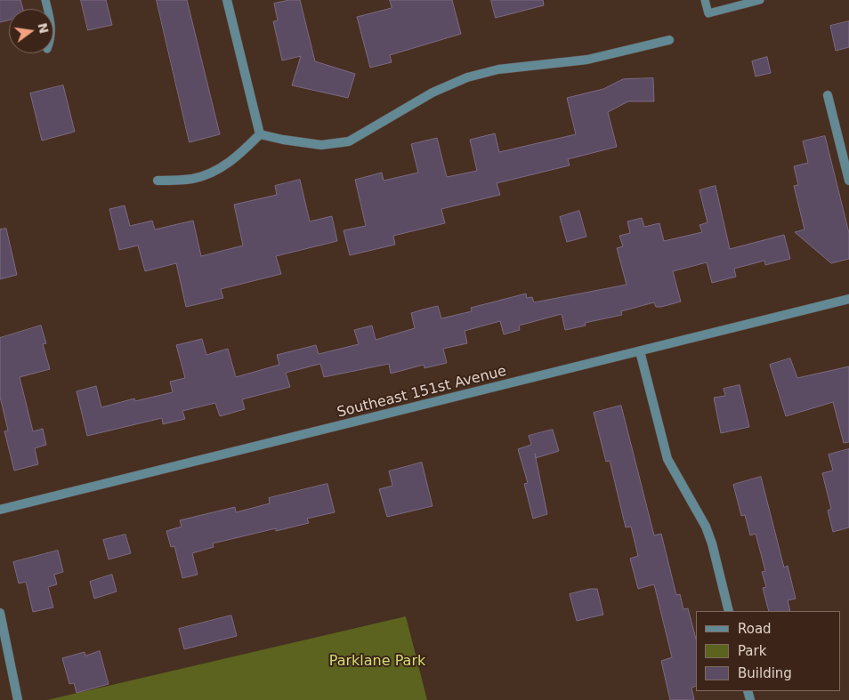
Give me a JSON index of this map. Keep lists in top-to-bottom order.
{
  "streets": {
    "street": ["Southeast 151st Avenue"]
  },
  "parks": ["Parklane Park"],
  "legend": ["Road", "Park", "Building"],
  "north": "right"
}
